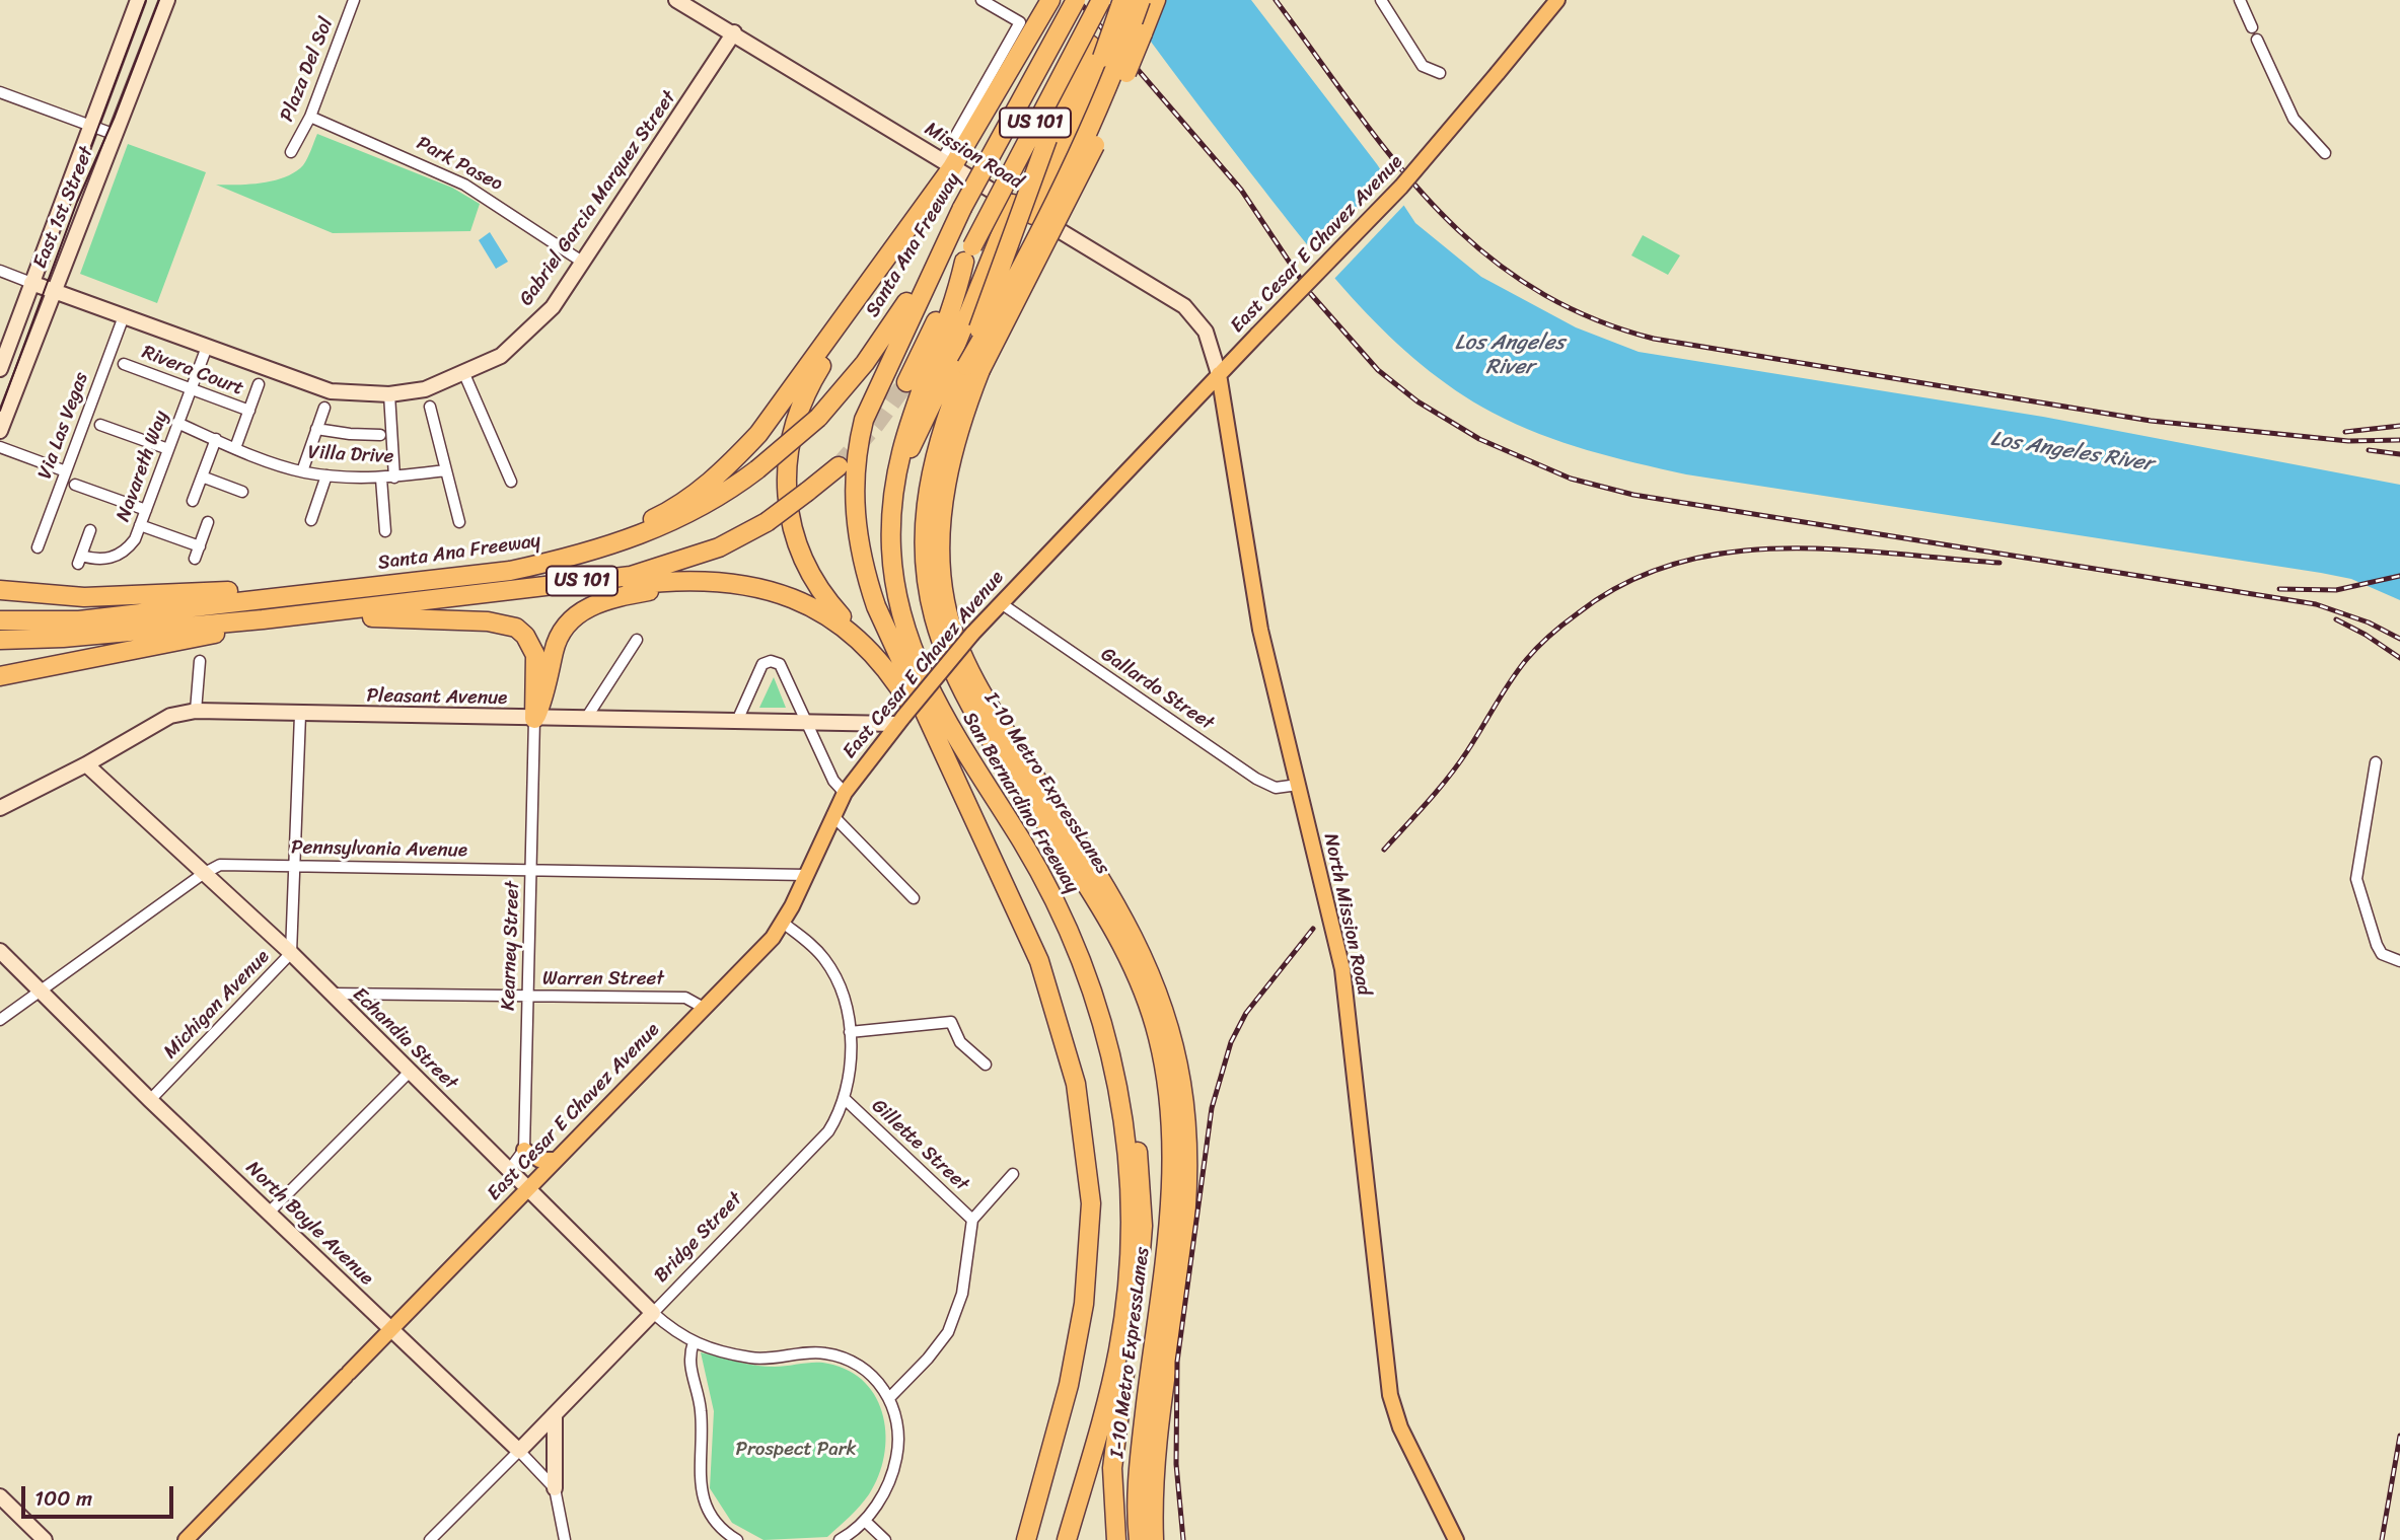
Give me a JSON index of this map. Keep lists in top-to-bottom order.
{
  "streets": {
    "highway": [
      "US 101",
      "Santa Ana Freeway",
      "I-10 Metro ExpressLanes",
      "San Bernardino Freeway"
    ],
    "main road": [
      "Mission Road",
      "Gabriel Garcia Marquez Street",
      "East 1st Street",
      "East Cesar E Chavez Avenue",
      "Pleasant Avenue",
      "North Mission Road",
      "Echandia Street",
      "North Boyle Avenue",
      "Bridge Street"
    ],
    "street": [
      "Plaza Del Sol",
      "Park Paseo",
      "Rivera Court",
      "Via Las Vegas",
      "Villa Drive",
      "Navareth Way",
      "Gallardo Street",
      "Pennsylvania Avenue",
      "Kearney Street",
      "Warren Street",
      "Michigan Avenue",
      "Gillette Street"
    ]
  },
  "crossings": [
    ["Plaza Del Sol", "Park Paseo"],
    ["US 101", "San Bernardino Freeway"],
    ["Mission Road", "Gabriel Garcia Marquez Street"],
    ["Mission Road", "East Cesar E Chavez Avenue"],
    ["Mission Road", "North Mission Road"],
    ["Park Paseo", "Gabriel Garcia Marquez Street"],
    ["Gabriel Garcia Marquez Street", "East 1st Street"],
    ["Gabriel Garcia Marquez Street", "Via Las Vegas"],
    ["Gabriel Garcia Marquez Street", "Navareth Way"],
    ["East Cesar E Chavez Avenue", "Gallardo Street"],
    ["East Cesar E Chavez Avenue", "Pleasant Avenue"],
    ["East Cesar E Chavez Avenue", "Pennsylvania Avenue"],
    ["East Cesar E Chavez Avenue", "North Mission Road"],
    ["East Cesar E Chavez Avenue", "Warren Street"],
    ["East Cesar E Chavez Avenue", "Echandia Street"],
    ["East Cesar E Chavez Avenue", "North Boyle Avenue"],
    ["East Cesar E Chavez Avenue", "Bridge Street"],
    ["Rivera Court", "Navareth Way"],
    ["Villa Drive", "Navareth Way"],
    ["Gallardo Street", "North Mission Road"],
    ["Pleasant Avenue", "Kearney Street"],
    ["Pleasant Avenue", "Michigan Avenue"],
    ["Pleasant Avenue", "Echandia Street"],
    ["Pennsylvania Avenue", "Kearney Street"],
    ["Pennsylvania Avenue", "Michigan Avenue"],
    ["Pennsylvania Avenue", "Echandia Street"],
    ["Pennsylvania Avenue", "North Boyle Avenue"],
    ["Kearney Street", "Warren Street"],
    ["Warren Street", "Echandia Street"],
    ["Michigan Avenue", "Echandia Street"],
    ["Michigan Avenue", "North Boyle Avenue"],
    ["Echandia Street", "Bridge Street"],
    ["Gillette Street", "Bridge Street"],
    ["North Boyle Avenue", "Bridge Street"]
  ],
  "water": ["Los Angeles River"],
  "parks": ["Prospect Park"],
  "scale_bar": "100 m"
}
